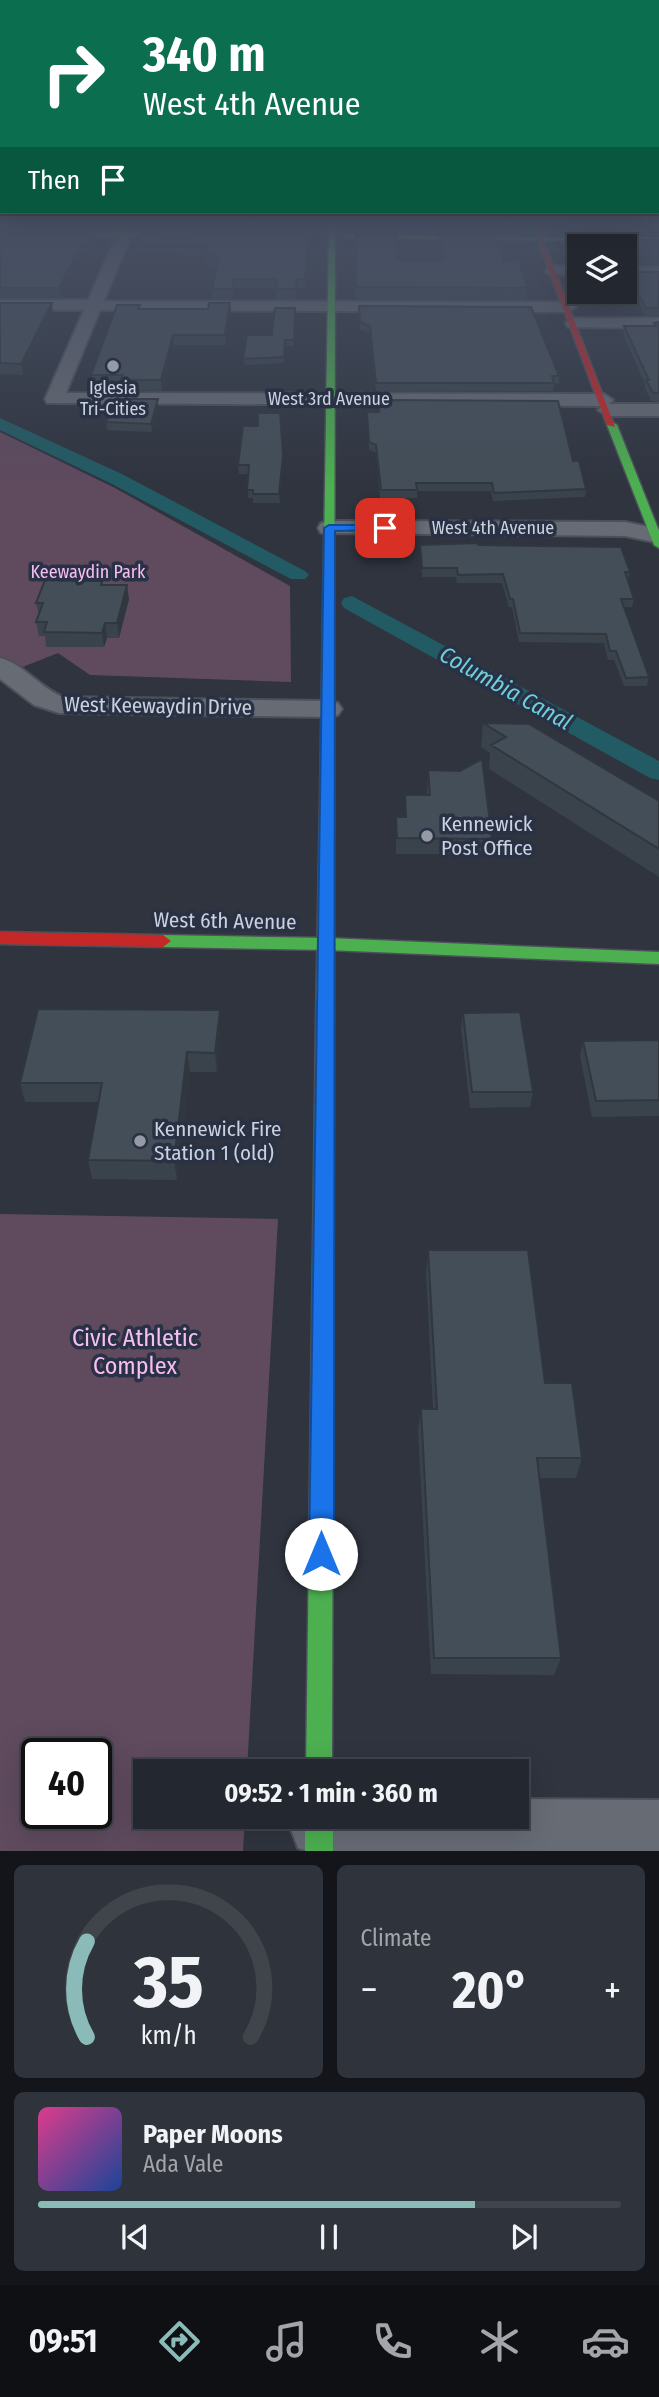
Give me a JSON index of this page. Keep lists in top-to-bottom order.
{
  "streets": {
    "street": [
      "West 3rd Avenue",
      "West 4th Avenue",
      "West Keewaydin Drive",
      "West 6th Avenue"
    ]
  },
  "water": ["Columbia Canal"],
  "parks": ["Keewaydin Park", "Civic Athletic Complex"],
  "places": ["Iglesia Tri-Cities", "Kennewick Post Office", "Kennewick Fire Station 1 (old)"],
  "page": {
    "turn": ["340 m", "West 4th Avenue"],
    "then": "Then",
    "limit": "40",
    "trip": "09:52 · 1 min · 360 m",
    "tile": "Climate",
    "heat": ["−", "20°", "+"],
    "song": ["Paper Moons", "Ada Vale"],
    "tabs": "09:51",
    "gauge": ["35", "km/h"]
  }
}
